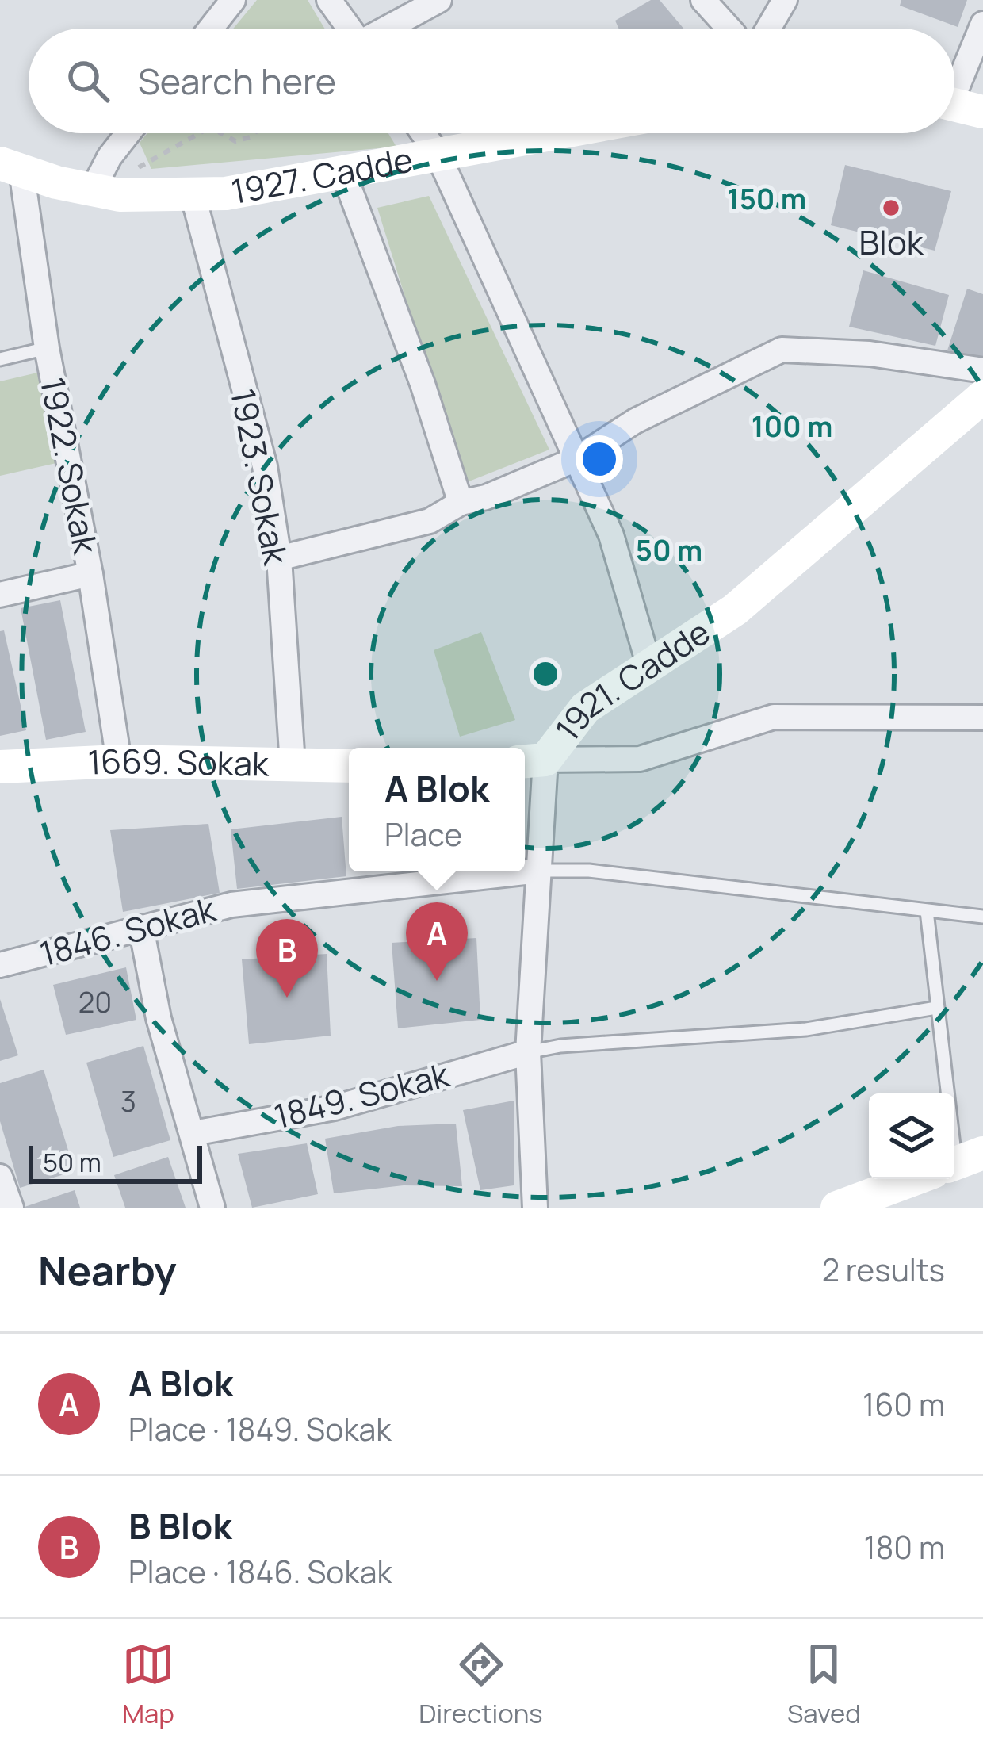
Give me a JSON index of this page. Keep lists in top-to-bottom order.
{
  "streets": {
    "street": [
      "1927. Cadde",
      "1922. Sokak",
      "1923. Sokak",
      "1921. Cadde",
      "1669. Sokak",
      "1846. Sokak",
      "1849. Sokak"
    ]
  },
  "crossings": [
    ["1927. Cadde", "1922. Sokak"],
    ["1927. Cadde", "1923. Sokak"],
    ["1922. Sokak", "1669. Sokak"],
    ["1923. Sokak", "1669. Sokak"],
    ["1921. Cadde", "1846. Sokak"],
    ["1921. Cadde", "1849. Sokak"]
  ],
  "places": ["Blok"],
  "house_numbers": ["20", "3"],
  "scale_bar": "50 m",
  "page": {
    "search": "Search here",
    "popup": ["A Blok", "Place"],
    "pins": ["A", "B"],
    "scale": "50 m",
    "heading": ["Nearby", "2 results"],
    "list": [
      {
        "mark": "A",
        "name": "A Blok",
        "note": "Place · 1849. Sokak",
        "value": "160 m"
      },
      {
        "mark": "B",
        "name": "B Blok",
        "note": "Place · 1846. Sokak",
        "value": "180 m"
      }
    ],
    "nav": ["Map", "Directions", "Saved"]
  },
  "rings": ["150 m", "100 m", "50 m"]
}
